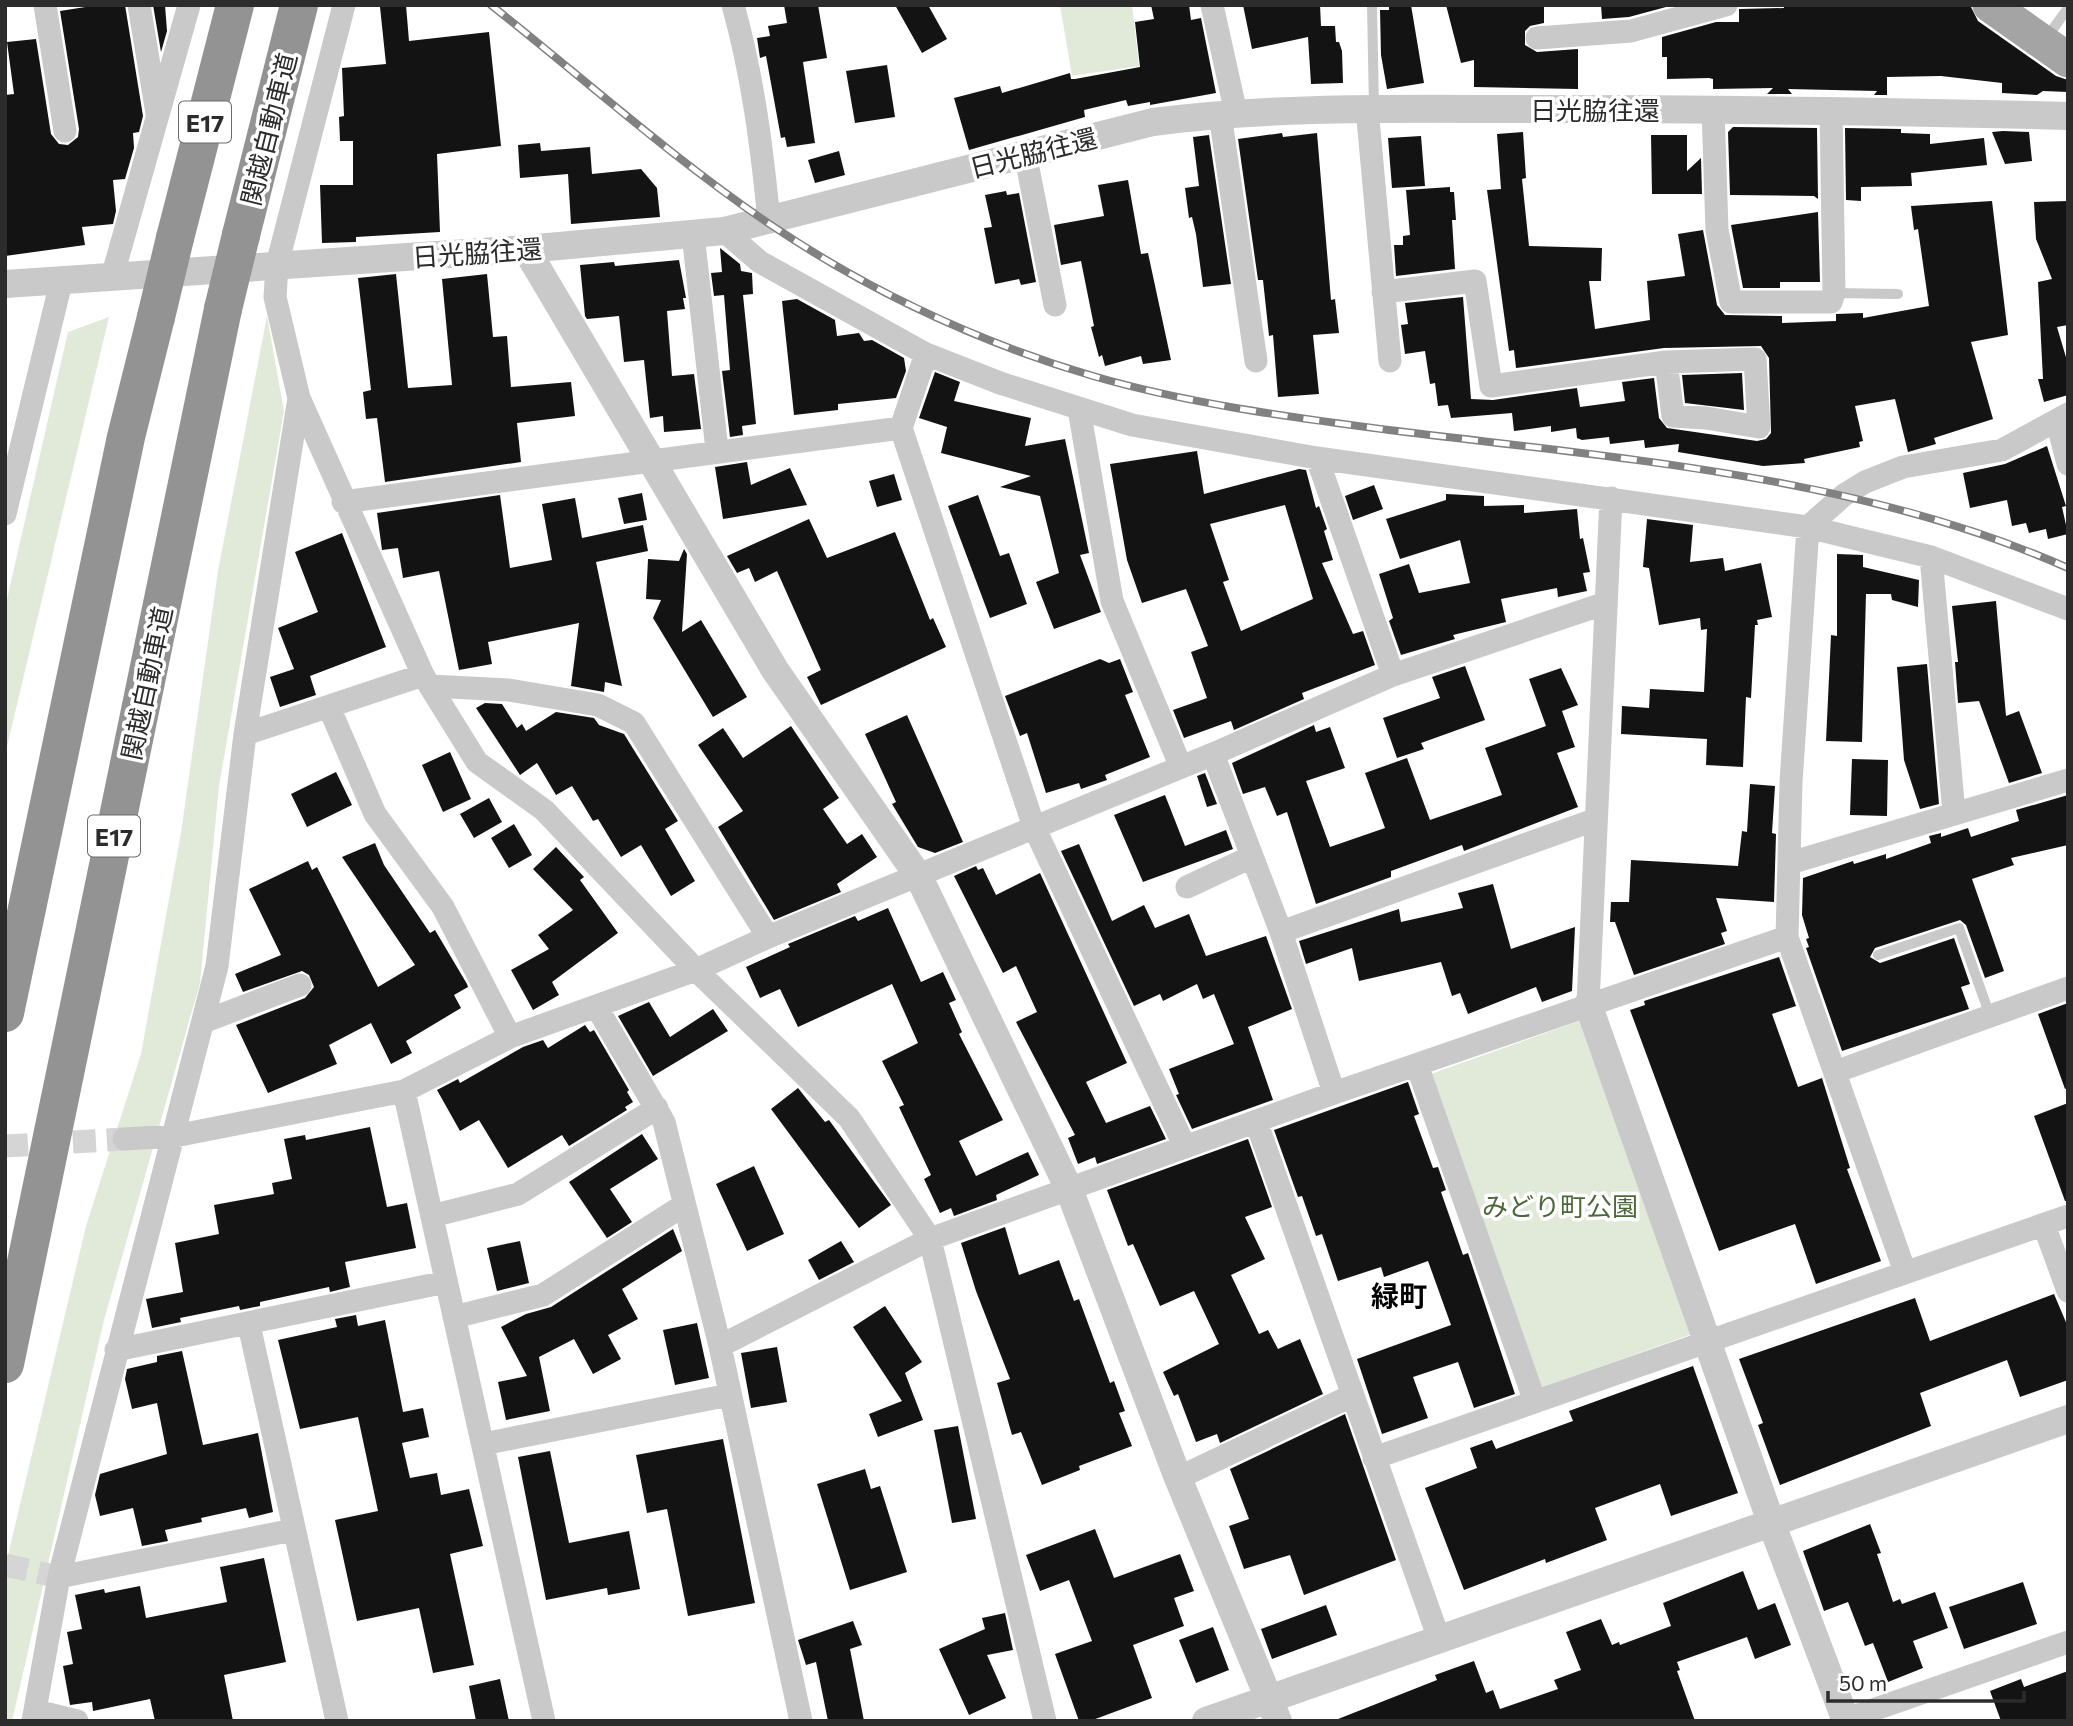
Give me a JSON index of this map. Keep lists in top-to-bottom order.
{
  "streets": {
    "highway": ["E17", "関越自動車道"],
    "street": ["日光脇往還"]
  },
  "districts": ["緑町"],
  "parks": ["みどり町公園"],
  "scale_bar": "50 m"
}
